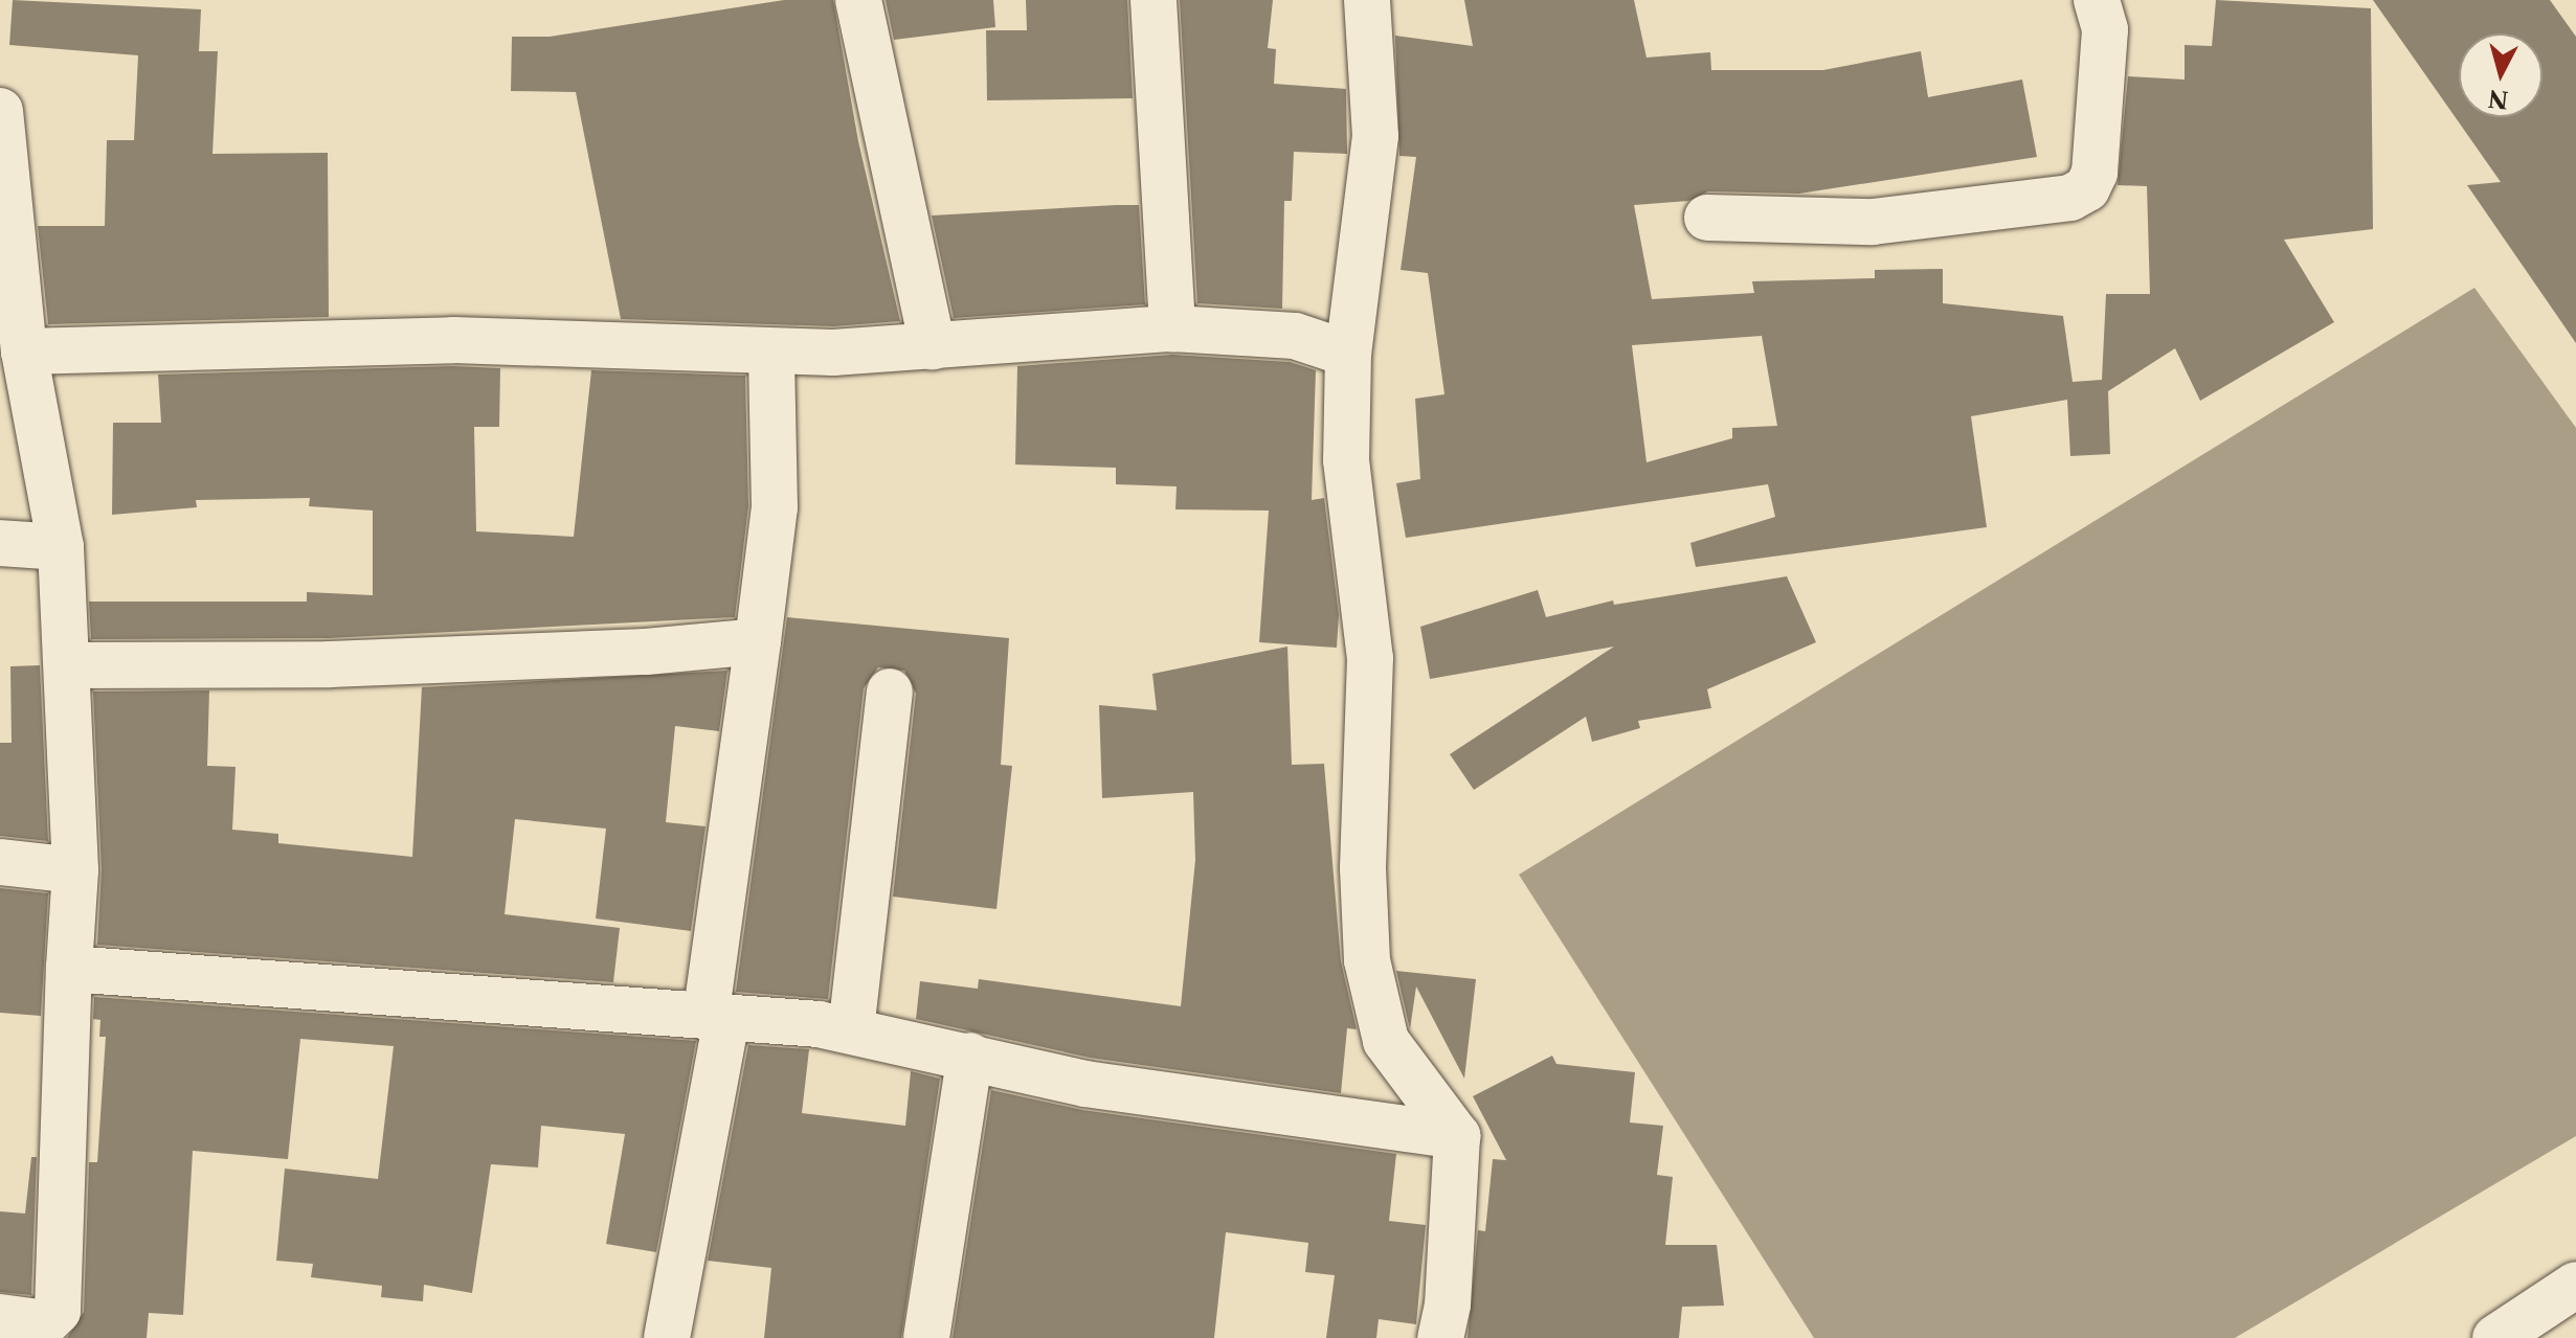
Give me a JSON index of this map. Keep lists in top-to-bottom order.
{
  "north": "bottom"
}
